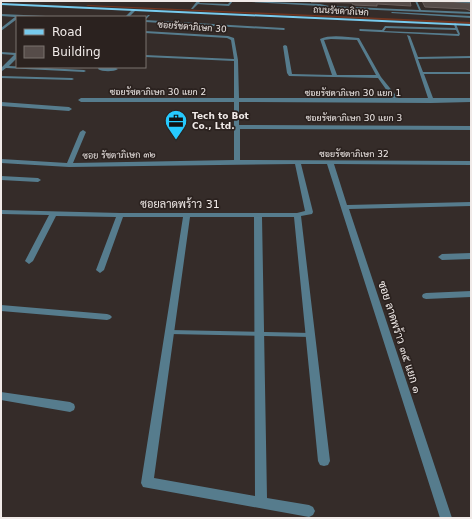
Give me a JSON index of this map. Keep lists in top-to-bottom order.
{
  "streets": {
    "main road": ["ถนนรัชดาภิเษก"],
    "street": [
      "ซอยรัชดาภิเษก 30",
      "ซอยรัชดาภิเษก 30 แยก 2",
      "ซอยรัชดาภิเษก 30 แยก 1",
      "ซอยรัชดาภิเษก 30 แยก 3",
      "ซอยรัชดาภิเษก 32",
      "ซอย รัชดาภิเษก ๓๒",
      "ซอยลาดพร้าว 31",
      "ซอย ลาดพร้าว ๓๕ แยก ๑"
    ]
  },
  "crossings": [
    ["ซอยรัชดาภิเษก 30", "ซอยรัชดาภิเษก 30 แยก 2"],
    ["ซอยรัชดาภิเษก 30", "ซอยรัชดาภิเษก 30 แยก 1"],
    ["ซอยรัชดาภิเษก 30", "ซอยรัชดาภิเษก 30 แยก 3"],
    ["ซอยรัชดาภิเษก 30", "ซอยรัชดาภิเษก 32"],
    ["ซอยรัชดาภิเษก 30", "ซอย รัชดาภิเษก ๓๒"],
    ["ซอยรัชดาภิเษก 30 แยก 2", "ซอยรัชดาภิเษก 30 แยก 1"],
    ["ซอยรัชดาภิเษก 32", "ซอย รัชดาภิเษก ๓๒"],
    ["ซอยรัชดาภิเษก 32", "ซอย ลาดพร้าว ๓๕ แยก ๑"]
  ],
  "places": {
    "office": ["Tech to Bot Co., Ltd."]
  },
  "legend": ["Road", "Building"]
}
